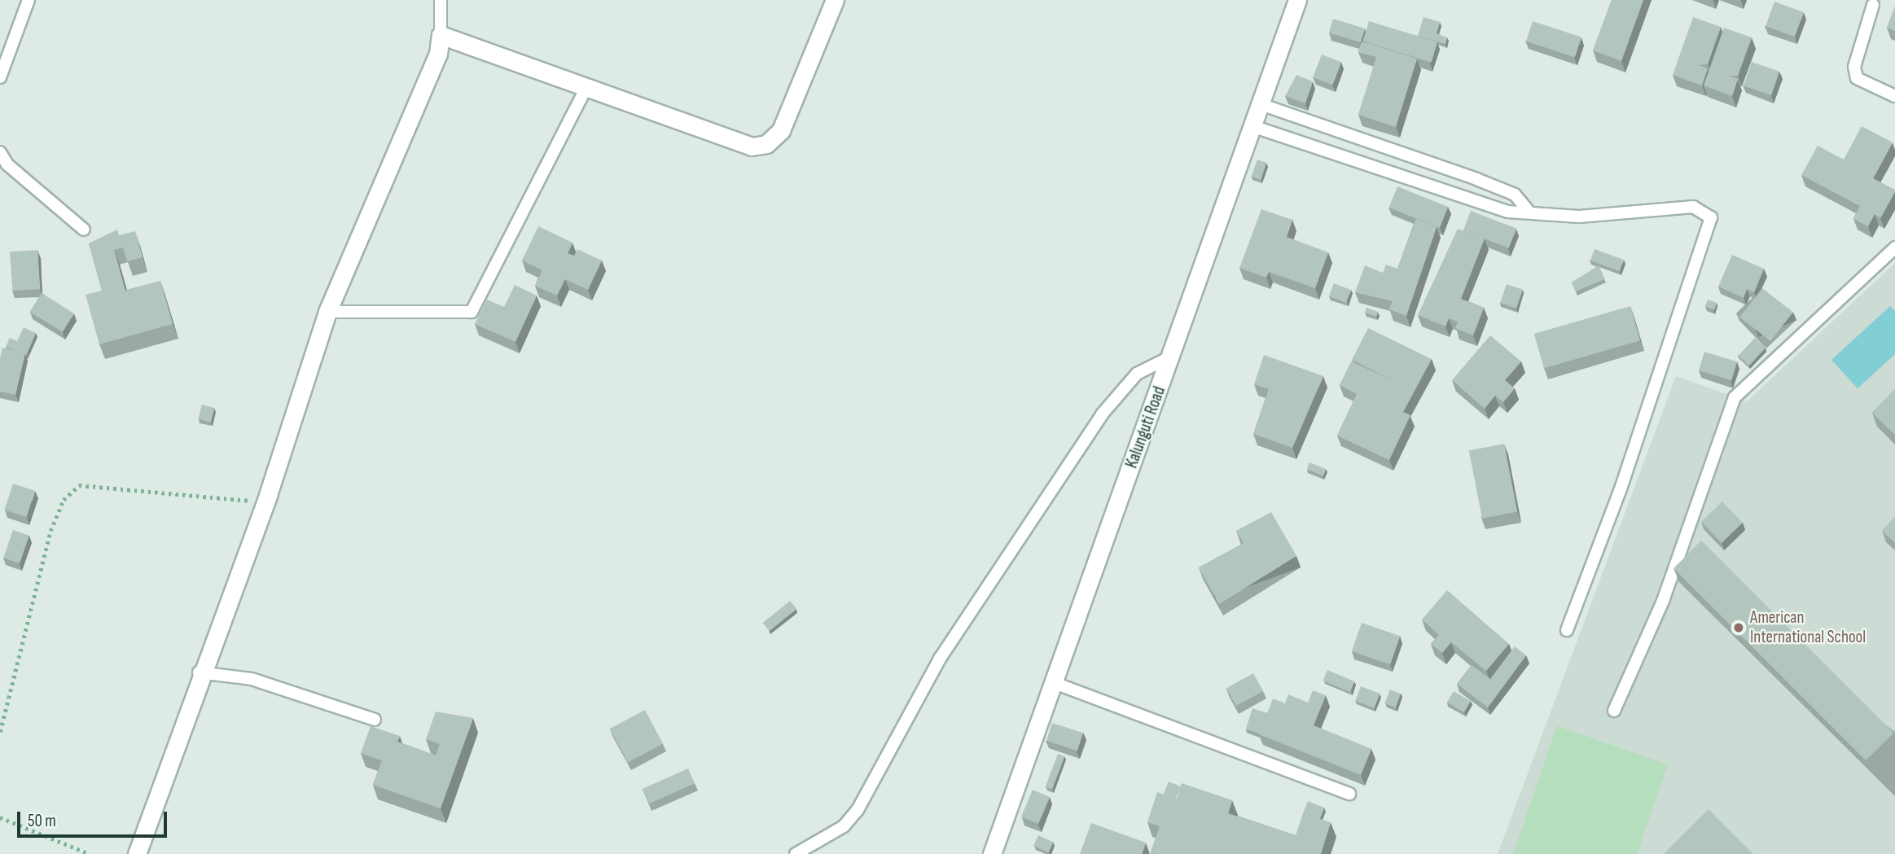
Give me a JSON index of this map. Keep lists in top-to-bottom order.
{
  "streets": {
    "street": ["Kalunguti Road"]
  },
  "places": ["American International School"],
  "scale_bar": "50 m"
}
